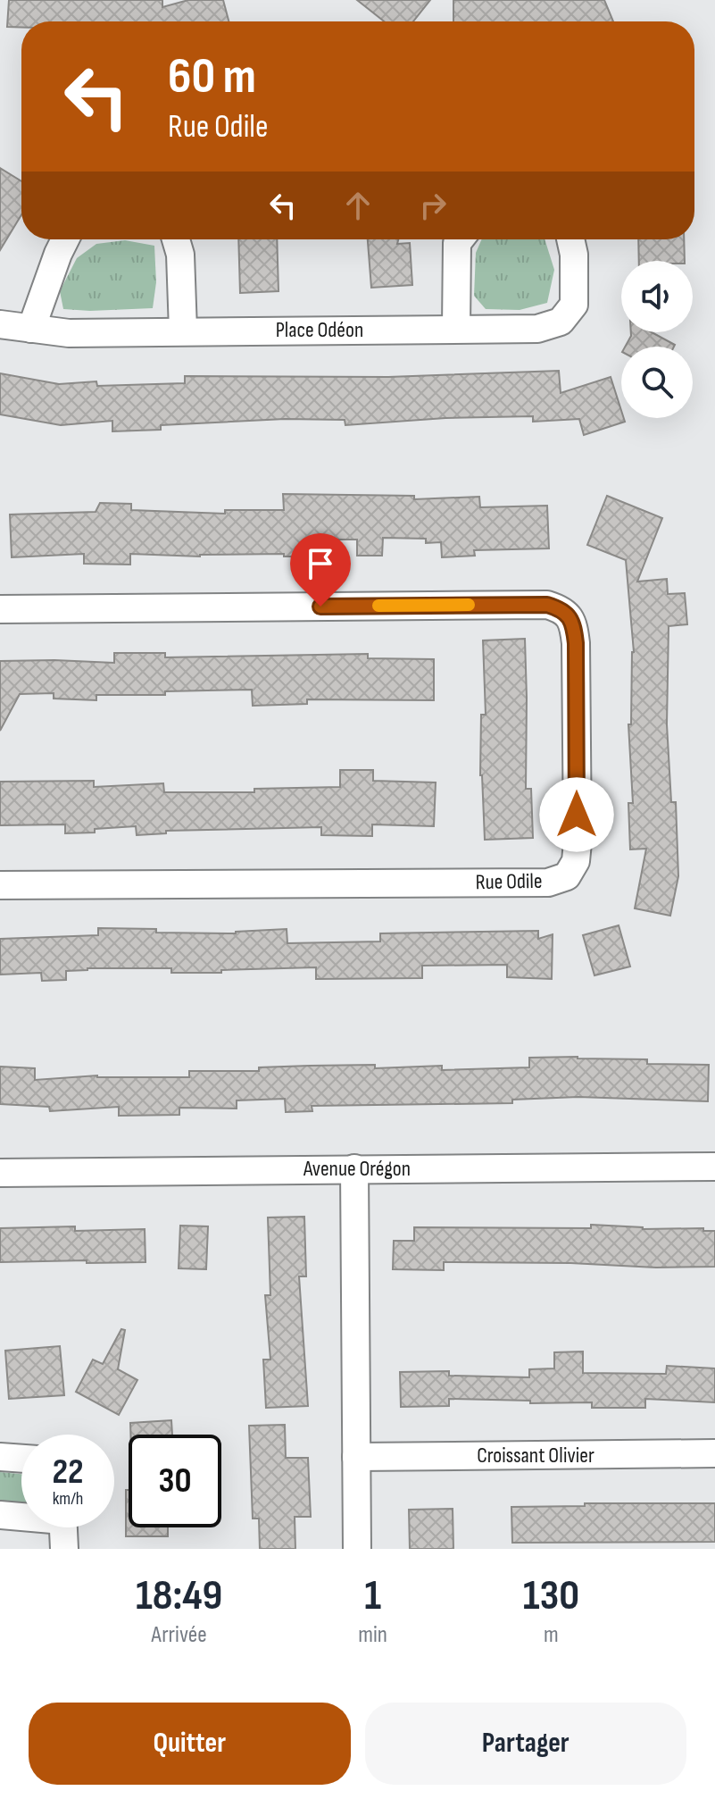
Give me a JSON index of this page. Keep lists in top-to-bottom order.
{
  "streets": {
    "street": [
      "Place Odéon",
      "Rue Odile",
      "Avenue Orégon",
      "Croissant Olivier"
    ]
  },
  "page": {
    "turn": ["60 m", "Rue Odile"],
    "speed": "22 km/h",
    "limit": "30",
    "eta": [
      "18:49",
      "Arrivée",
      "1",
      "min",
      "130",
      "m"
    ],
    "buttons": ["Quitter", "Partager"]
  }
}
